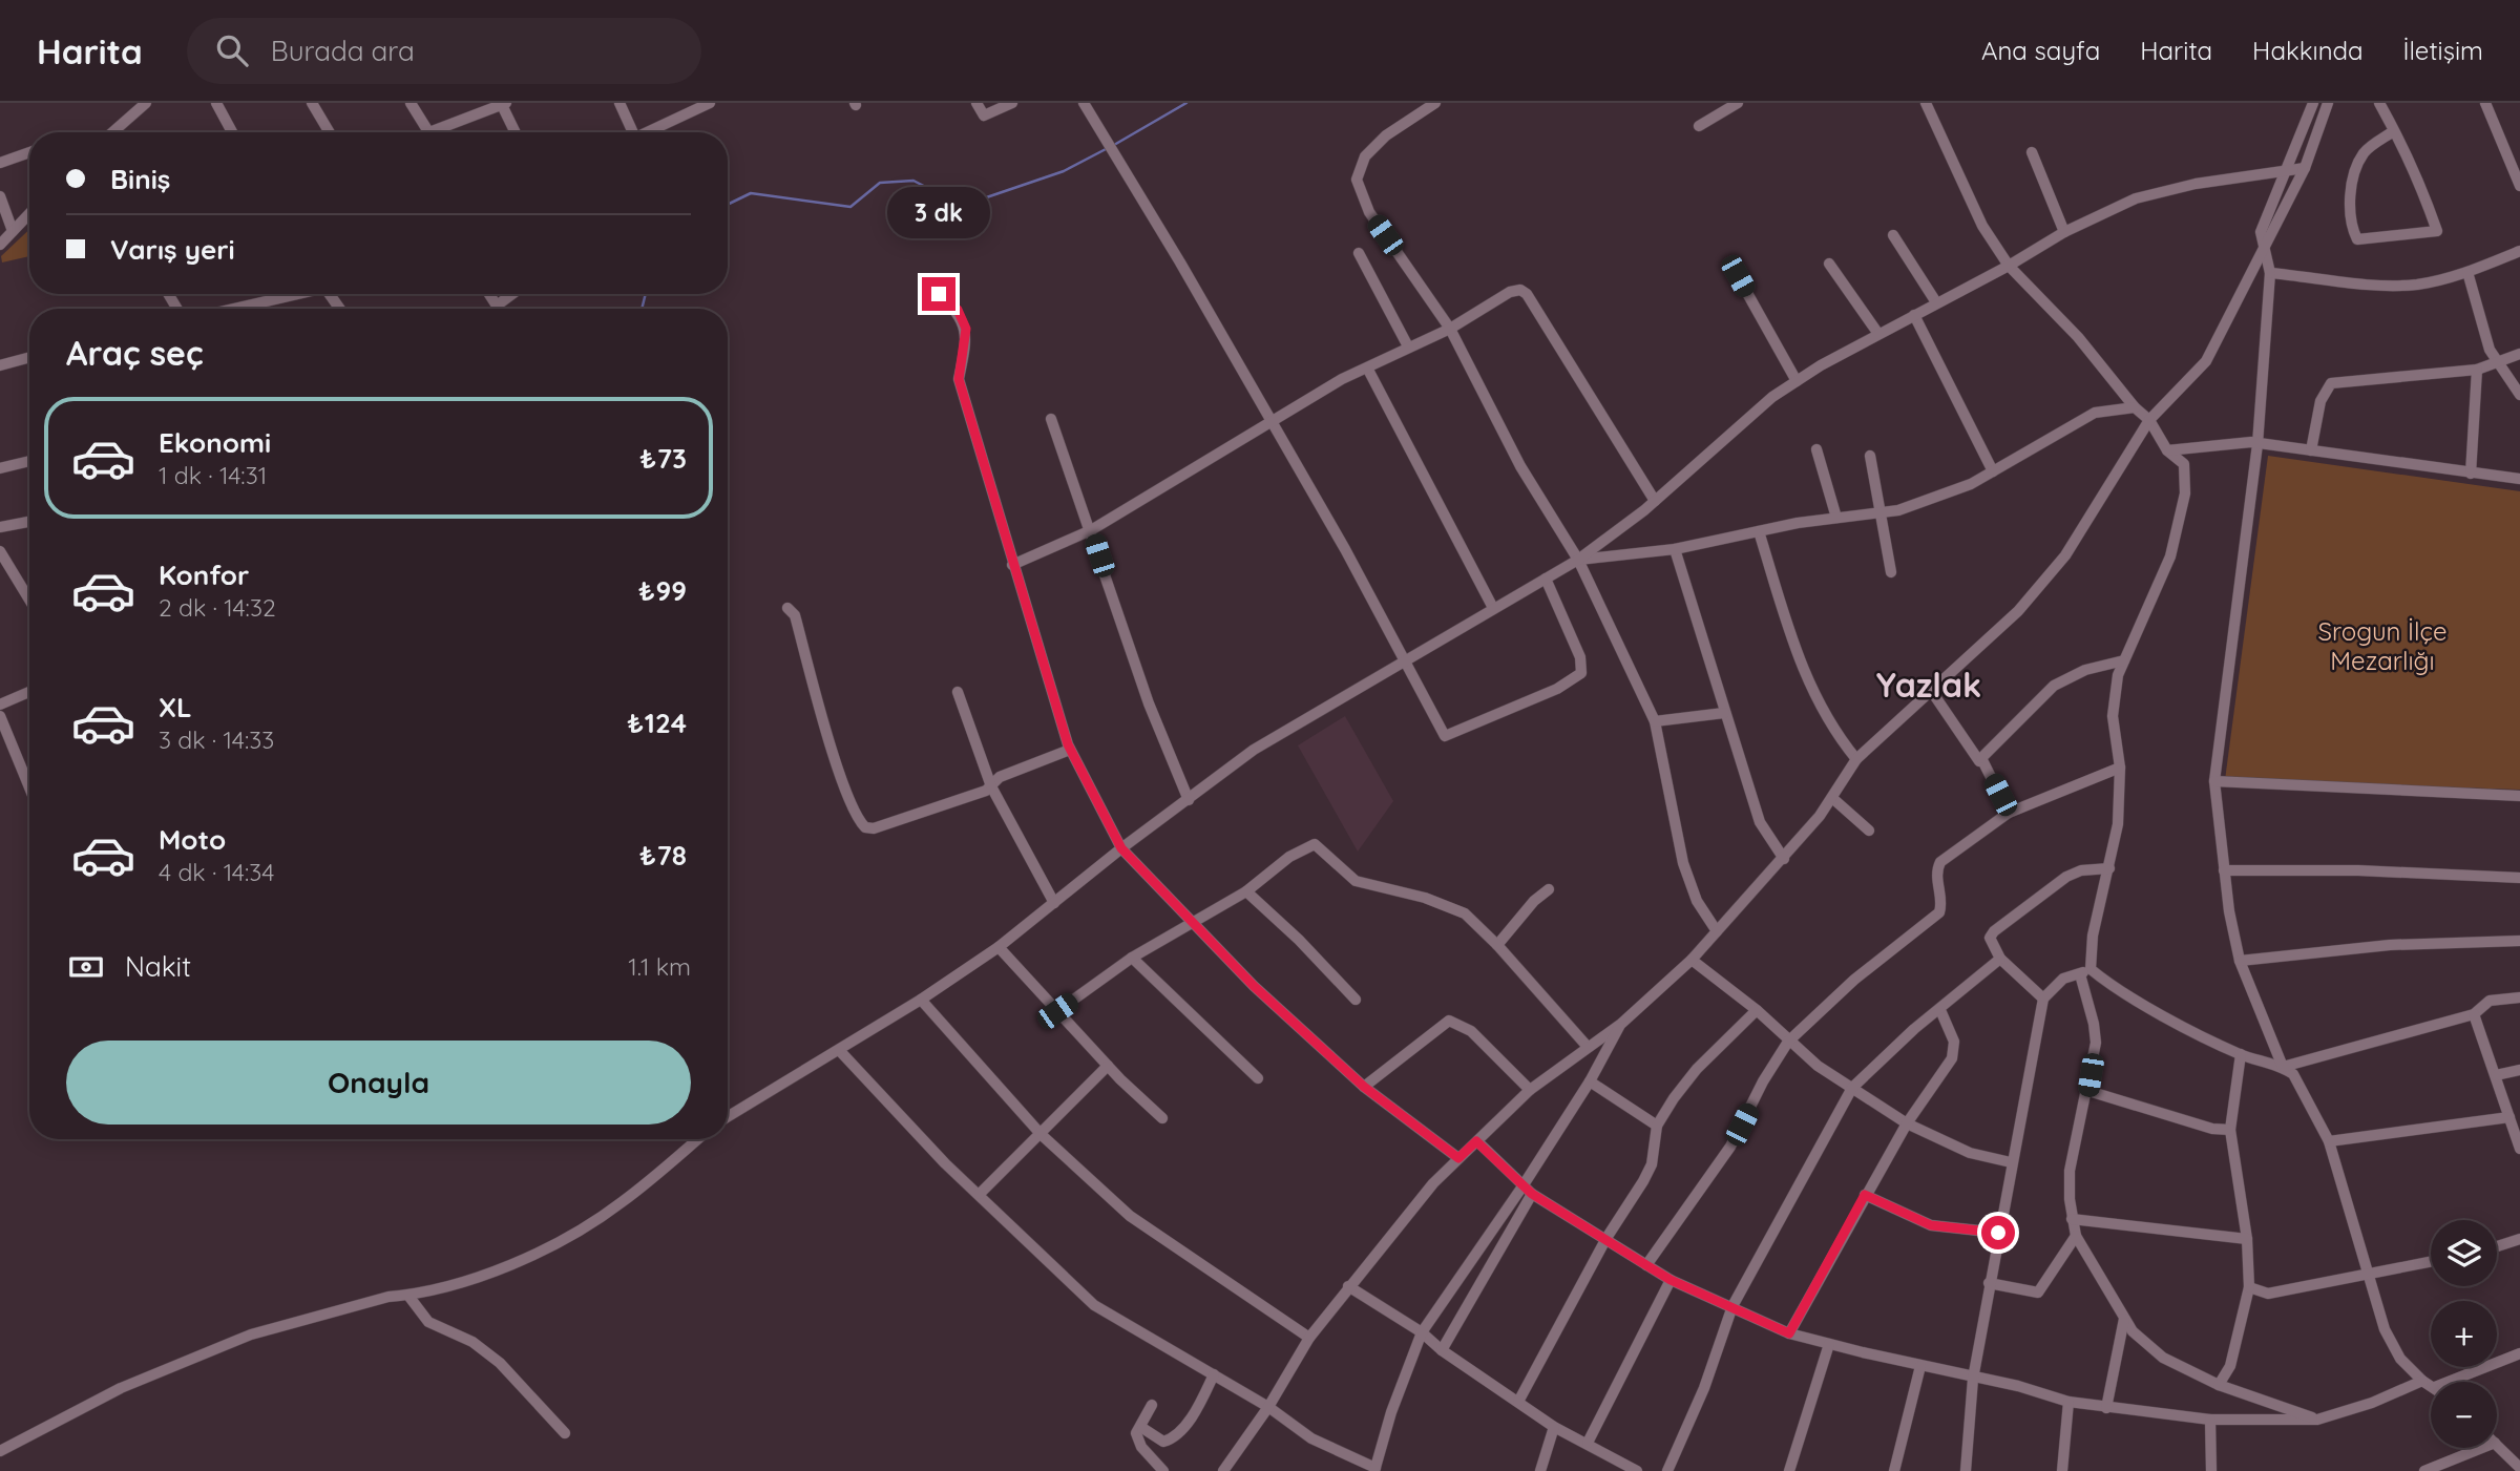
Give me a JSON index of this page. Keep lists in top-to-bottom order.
{
  "districts": ["Yazlak"],
  "parks": ["Srogun İlçe Mezarlığı"],
  "page": {
    "header": "Harita",
    "search": "Burada ara",
    "nav": [
      "Ana sayfa",
      "Harita",
      "Hakkında",
      "İletişim"
    ],
    "banner": ["Biniş", "Varış yeri"],
    "bubble": "3 dk",
    "heading": "Araç seç",
    "list": [
      {
        "name": "Ekonomi",
        "note": "1 dk · 14:31",
        "value": "₺73"
      },
      {
        "name": "Konfor",
        "note": "2 dk · 14:32",
        "value": "₺99"
      },
      {
        "name": "XL",
        "note": "3 dk · 14:33",
        "value": "₺124"
      },
      {
        "name": "Moto",
        "note": "4 dk · 14:34",
        "value": "₺78"
      }
    ],
    "pay": ["Nakit", "1.1 km"],
    "buttons": "Onayla",
    "map_buttons": ["+", "−"]
  }
}
